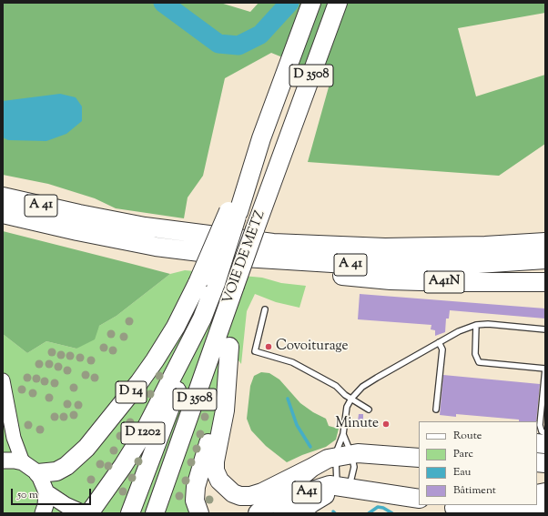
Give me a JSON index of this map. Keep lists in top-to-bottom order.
{
  "streets": {
    "highway": [
      "D 3508",
      "A 41",
      "VOIE DE METZ",
      "A41N",
      "D 14",
      "D 1202",
      "A41"
    ]
  },
  "crossings": [
    ["D 3508", "D 14"],
    ["A 41", "A41N"],
    ["VOIE DE METZ", "D 14"]
  ],
  "places": ["Covoiturage", "Minute"],
  "legend": [
    "Route",
    "Parc",
    "Eau",
    "Bâtiment"
  ],
  "scale_bar": "50 m"
}
